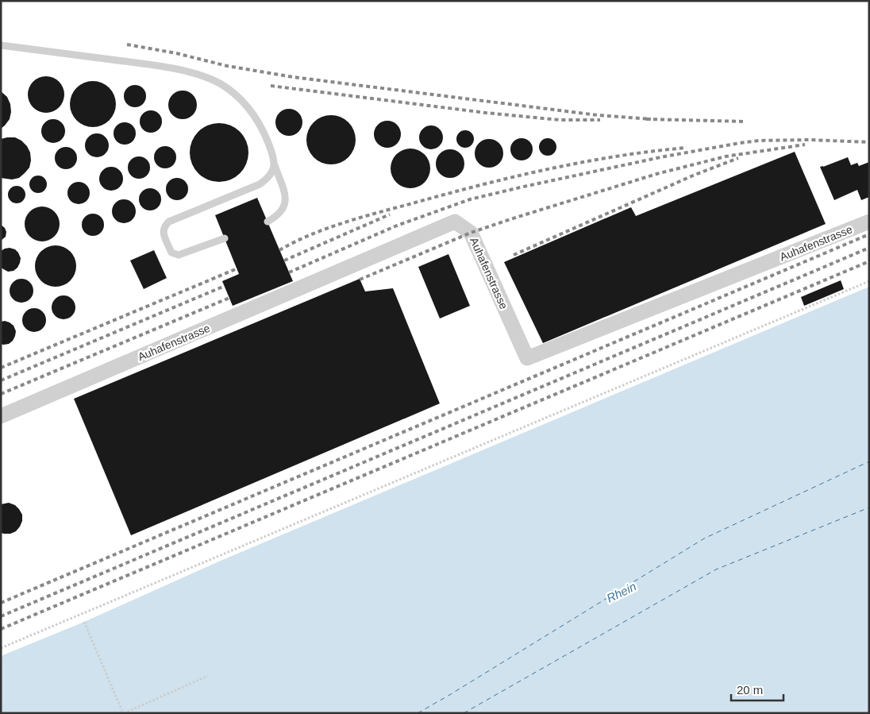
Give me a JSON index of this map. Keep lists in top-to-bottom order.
{
  "streets": {
    "street": ["Auhafenstrasse"]
  },
  "water": ["Rhein"],
  "scale_bar": "20 m"
}
